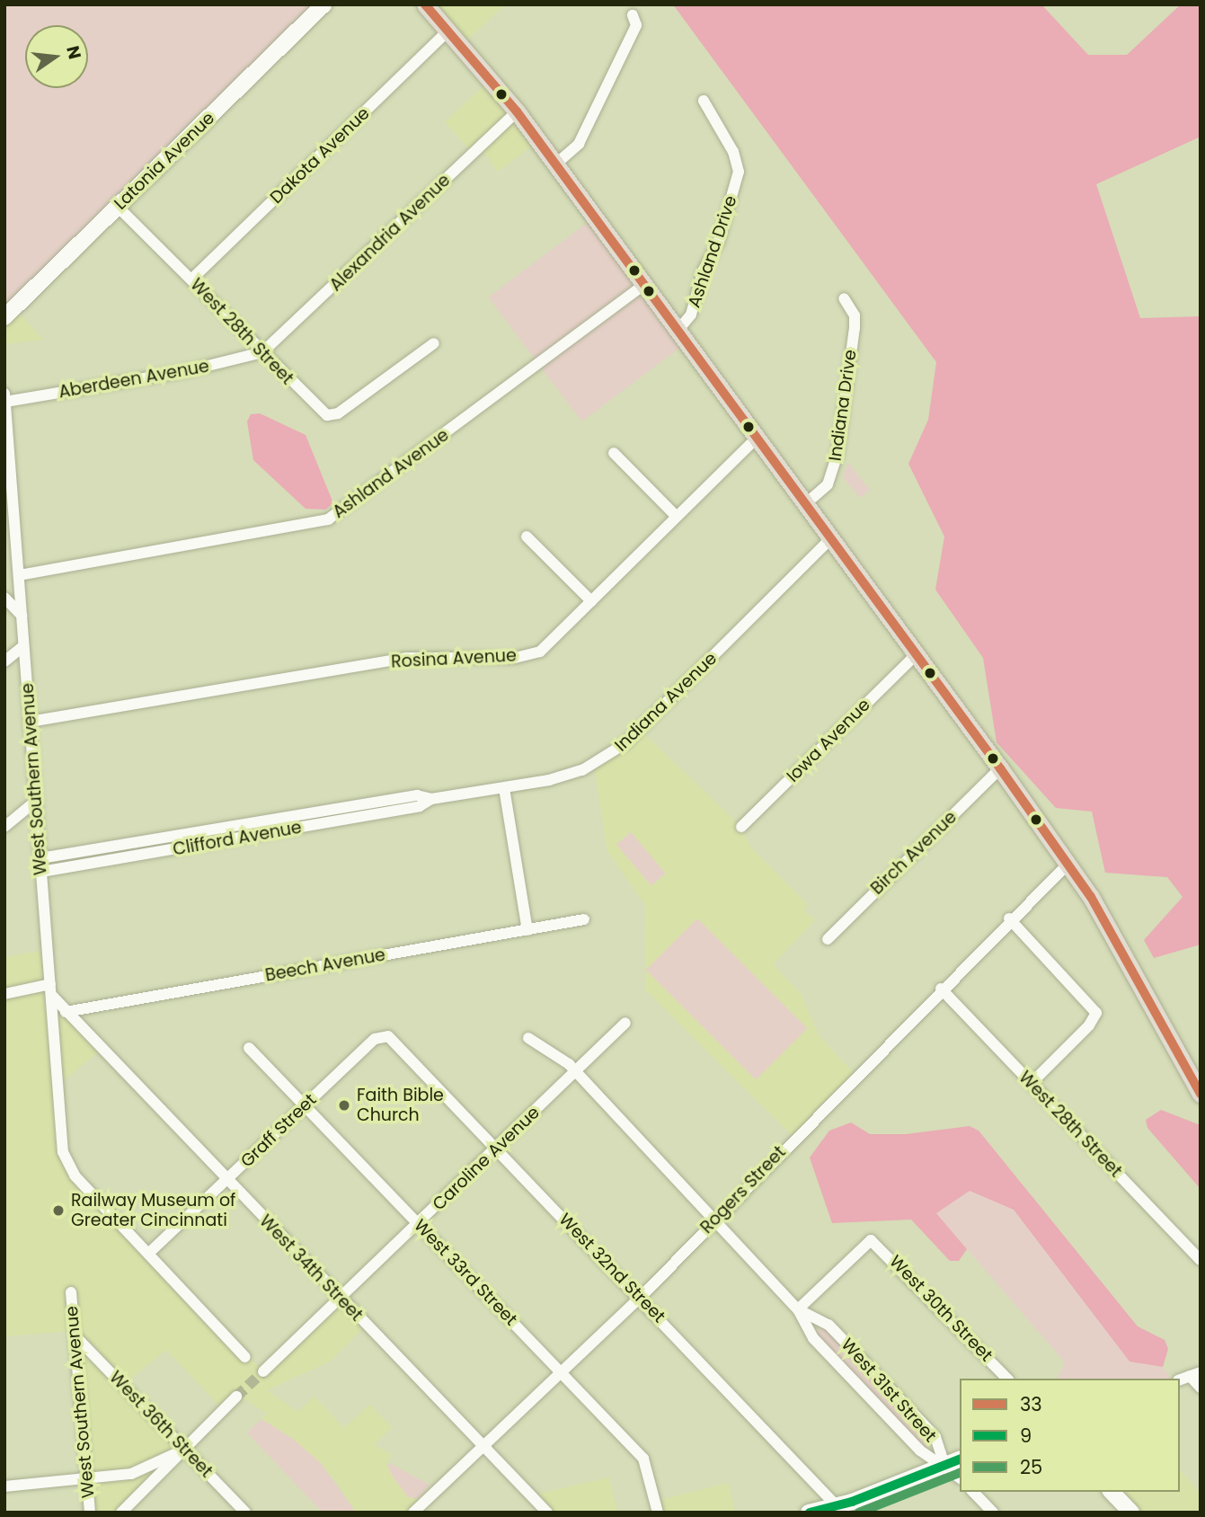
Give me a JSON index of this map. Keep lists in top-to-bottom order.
{
  "streets": {
    "street": [
      "Dakota Avenue",
      "Latonia Avenue",
      "Alexandria Avenue",
      "Ashland Drive",
      "West 28th Street",
      "Aberdeen Avenue",
      "Indiana Drive",
      "Ashland Avenue",
      "Rosina Avenue",
      "Indiana Avenue",
      "Iowa Avenue",
      "West Southern Avenue",
      "Clifford Avenue",
      "Birch Avenue",
      "Beech Avenue",
      "Graff Street",
      "Caroline Avenue",
      "Rogers Street",
      "West 34th Street",
      "West 32nd Street",
      "West 33rd Street",
      "West 30th Street",
      "West 31st Street",
      "West 36th Street"
    ]
  },
  "crossings": [
    ["Dakota Avenue", "West 28th Street"],
    ["Latonia Avenue", "West 28th Street"],
    ["Alexandria Avenue", "West 28th Street"],
    ["Alexandria Avenue", "Aberdeen Avenue"],
    ["West 28th Street", "Aberdeen Avenue"],
    ["West 28th Street", "Rogers Street"],
    ["Aberdeen Avenue", "West Southern Avenue"],
    ["Ashland Avenue", "West Southern Avenue"],
    ["Rosina Avenue", "West Southern Avenue"],
    ["Indiana Avenue", "Clifford Avenue"],
    ["West Southern Avenue", "Clifford Avenue"],
    ["West Southern Avenue", "Graff Street"],
    ["West Southern Avenue", "West 34th Street"],
    ["West Southern Avenue", "West 36th Street"],
    ["Beech Avenue", "West 34th Street"],
    ["Graff Street", "West 34th Street"],
    ["Graff Street", "West 32nd Street"],
    ["Graff Street", "West 33rd Street"],
    ["Caroline Avenue", "West 34th Street"],
    ["Caroline Avenue", "West 32nd Street"],
    ["Caroline Avenue", "West 33rd Street"],
    ["Caroline Avenue", "West 31st Street"],
    ["Rogers Street", "West 34th Street"],
    ["Rogers Street", "West 32nd Street"],
    ["Rogers Street", "West 33rd Street"],
    ["Rogers Street", "West 31st Street"],
    ["West 30th Street", "West 31st Street"]
  ],
  "places": ["Faith Bible Church", "Railway Museum of Greater Cincinnati"],
  "lines": ["transit line 33", "transit line 9", "transit line 25"],
  "legend": ["33", "9", "25"],
  "north": "right"
}
